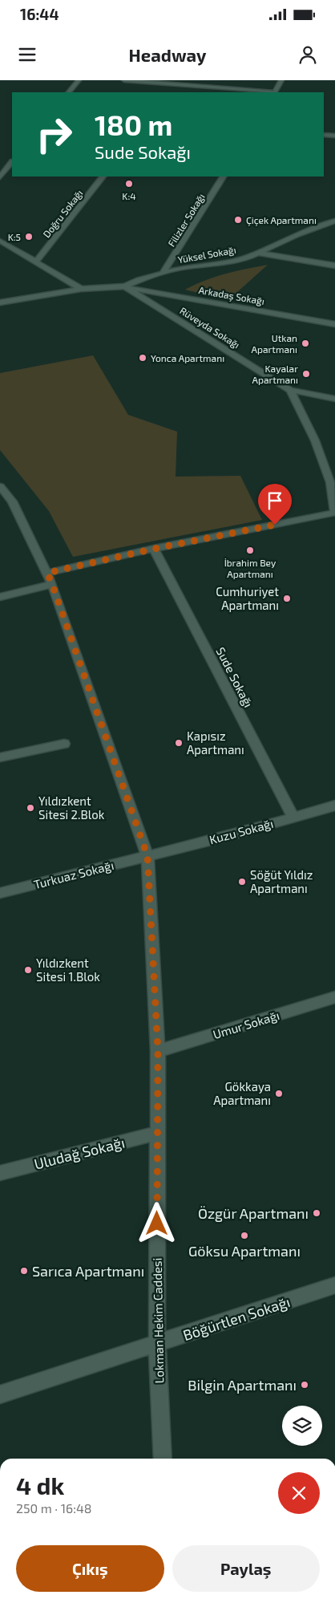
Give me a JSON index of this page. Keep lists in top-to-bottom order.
{
  "streets": {
    "street": [
      "Doğru Sokağı",
      "Filizler Sokağı",
      "Yüksel Sokağı",
      "Arkadaş Sokağı",
      "Rüveyda Sokağı",
      "Sude Sokağı",
      "Kuzu Sokağı",
      "Turkuaz Sokağı",
      "Umur Sokağı",
      "Uludağ Sokağı",
      "Böğürtlen Sokağı",
      "Lokman Hekim Caddesi"
    ]
  },
  "crossings": [
    ["Filizler Sokağı", "Yüksel Sokağı"],
    ["Yüksel Sokağı", "Arkadaş Sokağı"],
    ["Yüksel Sokağı", "Rüveyda Sokağı"],
    ["Arkadaş Sokağı", "Rüveyda Sokağı"],
    ["Sude Sokağı", "Kuzu Sokağı"],
    ["Kuzu Sokağı", "Turkuaz Sokağı"],
    ["Kuzu Sokağı", "Lokman Hekim Caddesi"],
    ["Turkuaz Sokağı", "Lokman Hekim Caddesi"],
    ["Umur Sokağı", "Lokman Hekim Caddesi"],
    ["Uludağ Sokağı", "Lokman Hekim Caddesi"],
    ["Böğürtlen Sokağı", "Lokman Hekim Caddesi"]
  ],
  "places": [
    "K:4",
    "Çiçek Apartmanı",
    "K:5",
    "Utkan Apartmanı",
    "Yonca Apartmanı",
    "Kayalar Apartmanı",
    "İbrahim Bey Apartmanı",
    "Cumhuriyet Apartmanı",
    "Kapısız Apartmanı",
    "Yıldızkent Sitesi 2.Blok",
    "Söğüt Yıldız Apartmanı",
    "Yıldızkent Sitesi 1.Blok",
    "Gökkaya Apartmanı",
    "Özgür Apartmanı",
    "Göksu Apartmanı",
    "Sarıca Apartmanı",
    "Bilgin Apartmanı"
  ],
  "page": {
    "status": "16:44",
    "header": "Headway",
    "turn": ["180 m", "Sude Sokağı"],
    "heading": ["4 dk", "250 m · 16:48"],
    "buttons": ["Çıkış", "Paylaş"]
  }
}
